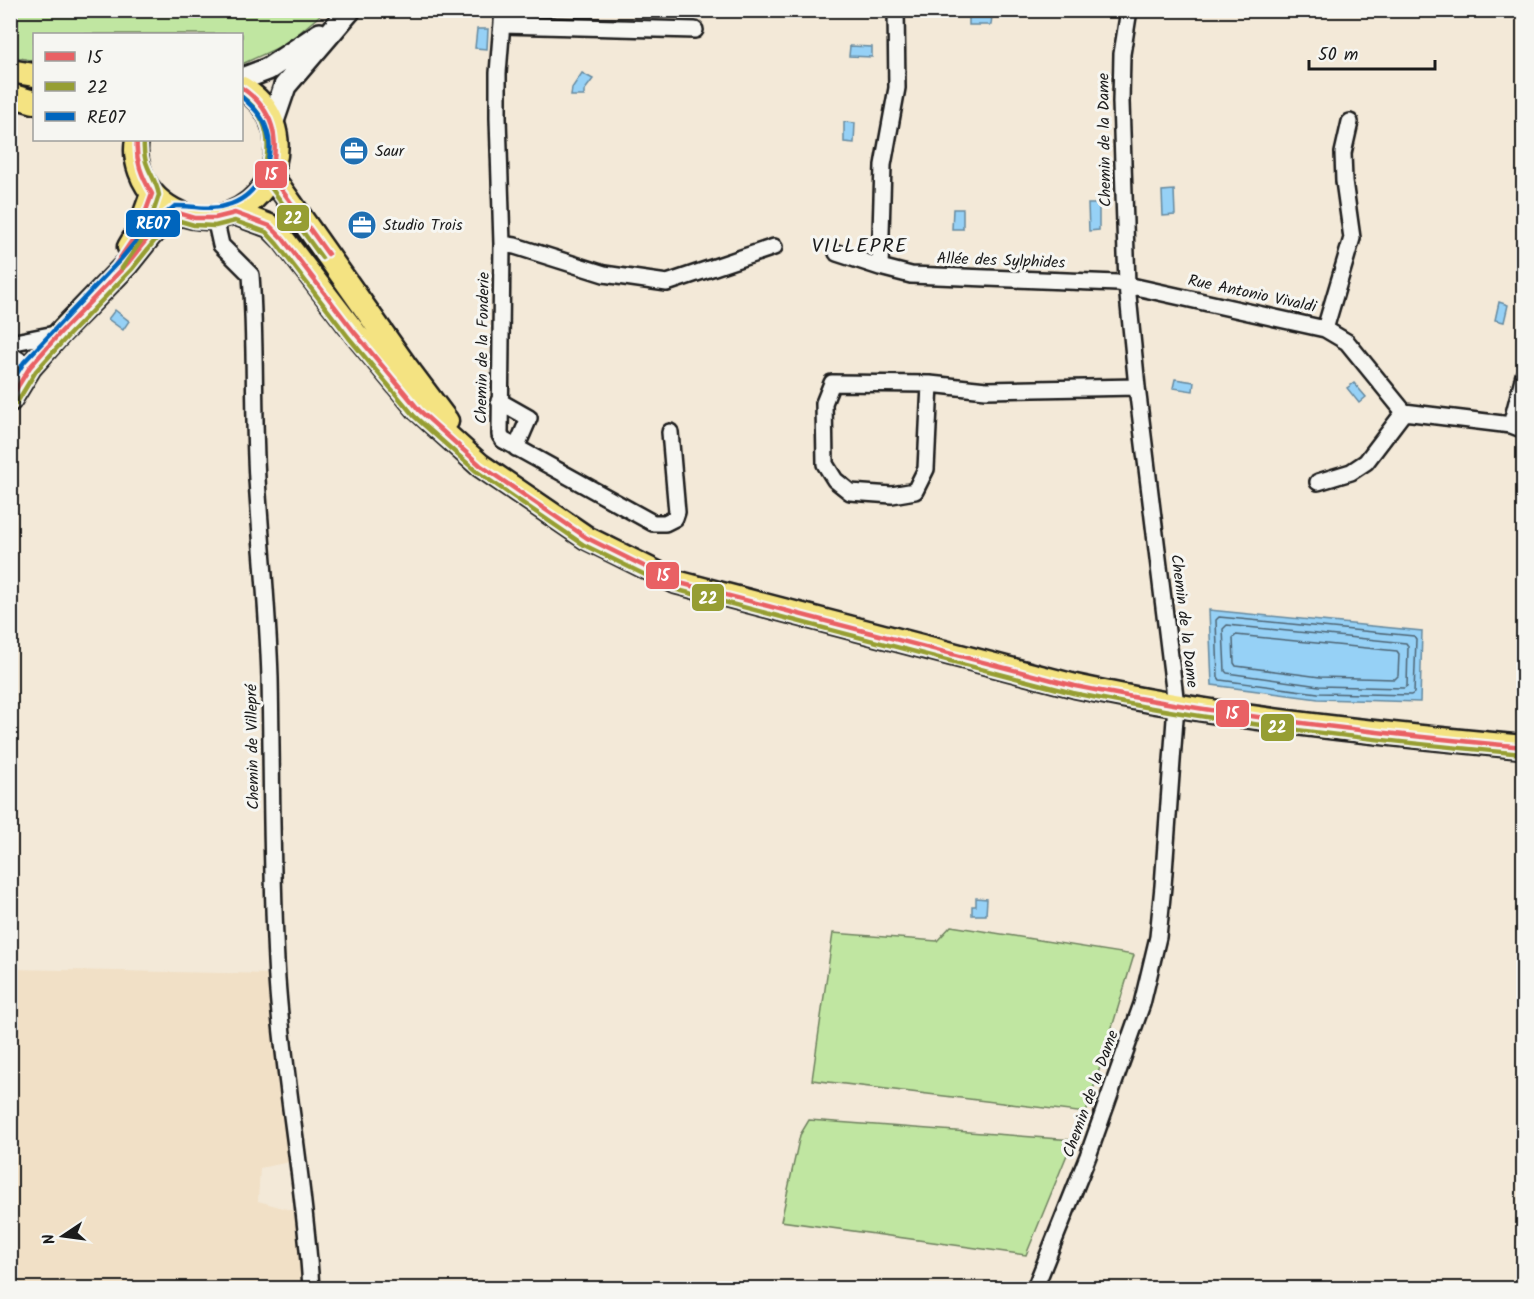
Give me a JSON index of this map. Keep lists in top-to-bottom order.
{
  "streets": {
    "street": [
      "Chemin de la Dame",
      "Allée des Sylphides",
      "Rue Antonio Vivaldi",
      "Chemin de la Fonderie",
      "Chemin de Villepré"
    ]
  },
  "crossings": [
    ["Chemin de la Dame", "Allée des Sylphides"],
    ["Chemin de la Dame", "Rue Antonio Vivaldi"],
    ["Allée des Sylphides", "Rue Antonio Vivaldi"]
  ],
  "districts": ["VILLEPRE"],
  "places": {
    "office": ["Saur", "Studio Trois"]
  },
  "lines": ["transit line 15", "transit line 22", "transit line RE07"],
  "legend": ["15", "22", "RE07"],
  "scale_bar": "50 m",
  "north": "left"
}
